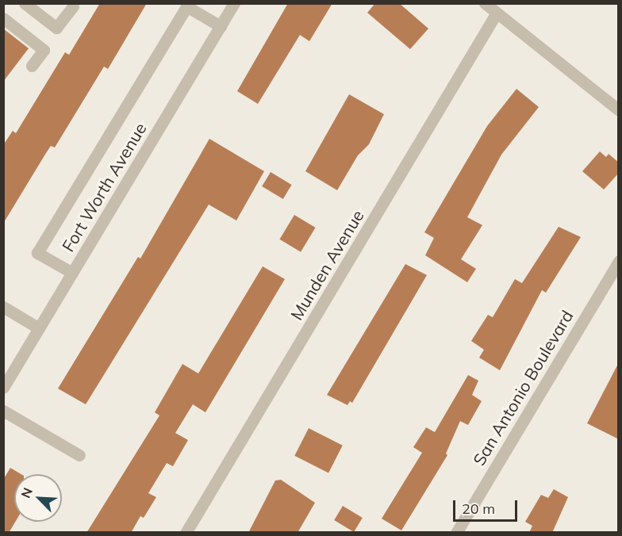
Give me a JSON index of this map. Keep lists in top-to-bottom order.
{
  "streets": {
    "street": ["Fort Worth Avenue", "Munden Avenue", "San Antonio Boulevard"]
  },
  "scale_bar": "20 m",
  "north": "top left"
}
